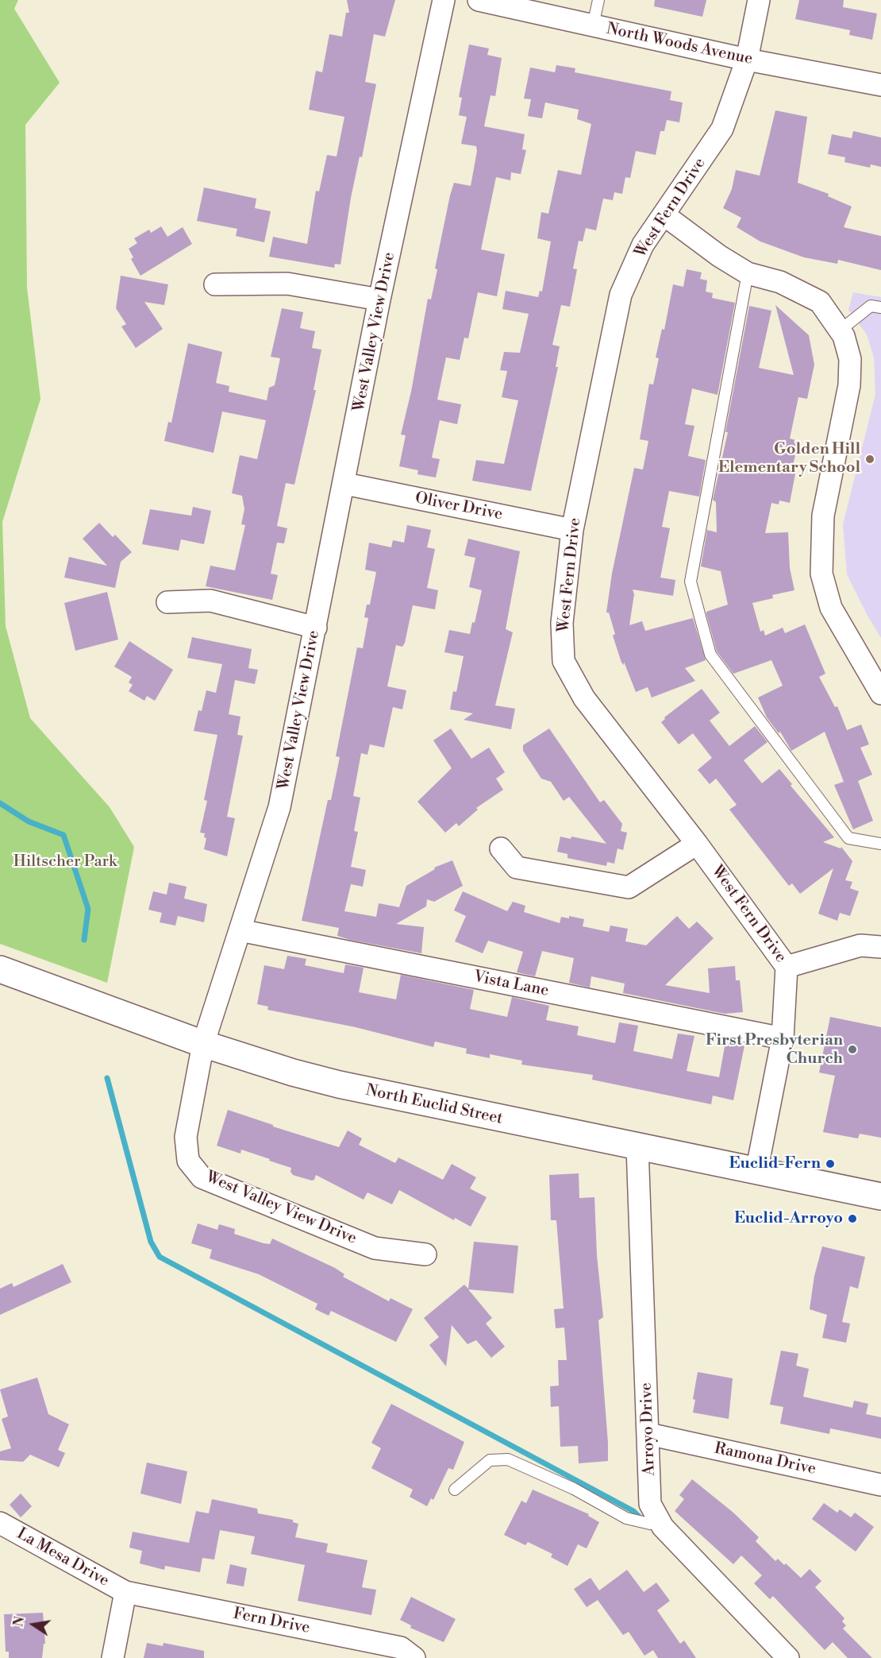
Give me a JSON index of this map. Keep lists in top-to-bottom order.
{
  "streets": {
    "main road": ["North Euclid Street"],
    "street": [
      "North Woods Avenue",
      "West Fern Drive",
      "West Valley View Drive",
      "Oliver Drive",
      "Vista Lane",
      "Arroyo Drive",
      "Ramona Drive",
      "La Mesa Drive",
      "Fern Drive"
    ]
  },
  "crossings": [
    ["North Woods Avenue", "West Fern Drive"],
    ["West Fern Drive", "Oliver Drive"],
    ["West Fern Drive", "Vista Lane"],
    ["West Fern Drive", "North Euclid Street"],
    ["West Valley View Drive", "Oliver Drive"],
    ["West Valley View Drive", "Vista Lane"],
    ["West Valley View Drive", "North Euclid Street"],
    ["North Euclid Street", "Arroyo Drive"],
    ["Arroyo Drive", "Ramona Drive"],
    ["La Mesa Drive", "Fern Drive"]
  ],
  "parks": ["Hiltscher Park"],
  "places": [
    "Golden Hill Elementary School",
    "First Presbyterian Church",
    "Euclid-Fern",
    "Euclid-Arroyo"
  ],
  "north": "left"
}
